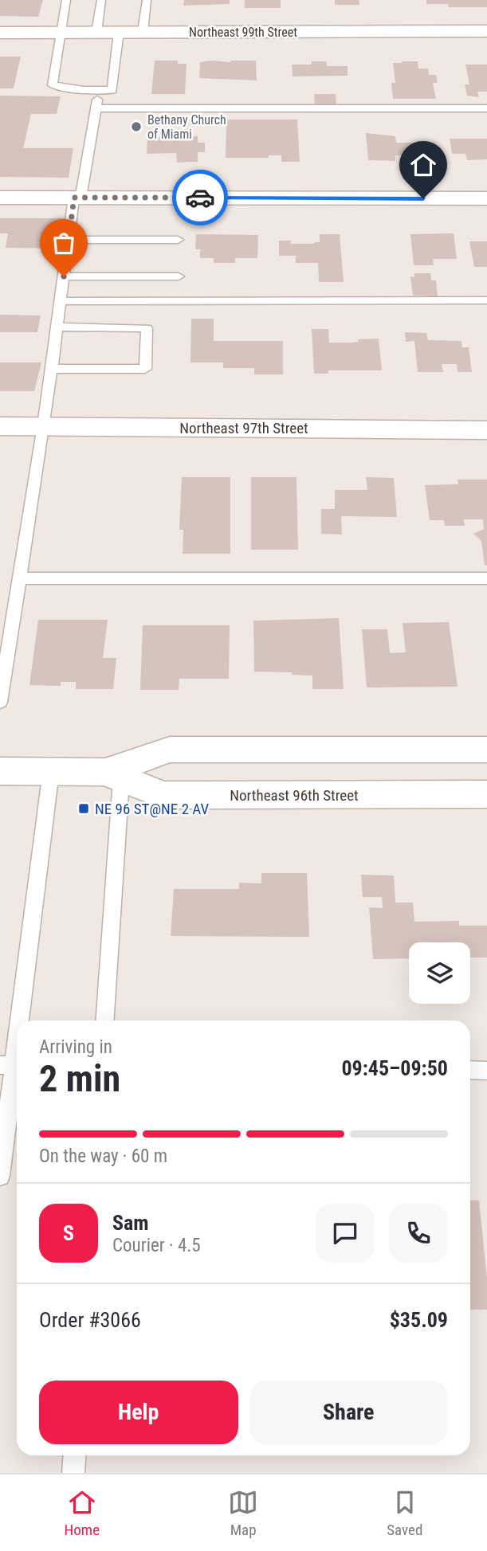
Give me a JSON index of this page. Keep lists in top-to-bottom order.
{
  "streets": {
    "street": ["Northeast 99th Street", "Northeast 97th Street", "Northeast 96th Street"]
  },
  "places": {
    "other": ["Bethany Church of Miami"],
    "transit": ["NE 96 ST@NE 2 AV"]
  },
  "page": {
    "heading": ["2 min", "Arriving in", "09:45–09:50"],
    "panel": [
      "Sam",
      "Courier · 4.5",
      "Order #3066",
      "$35.09"
    ],
    "bar": "On the way · 60 m",
    "round": "S",
    "buttons": ["Help", "Share"],
    "tabs": ["Home", "Map", "Saved"]
  }
}
